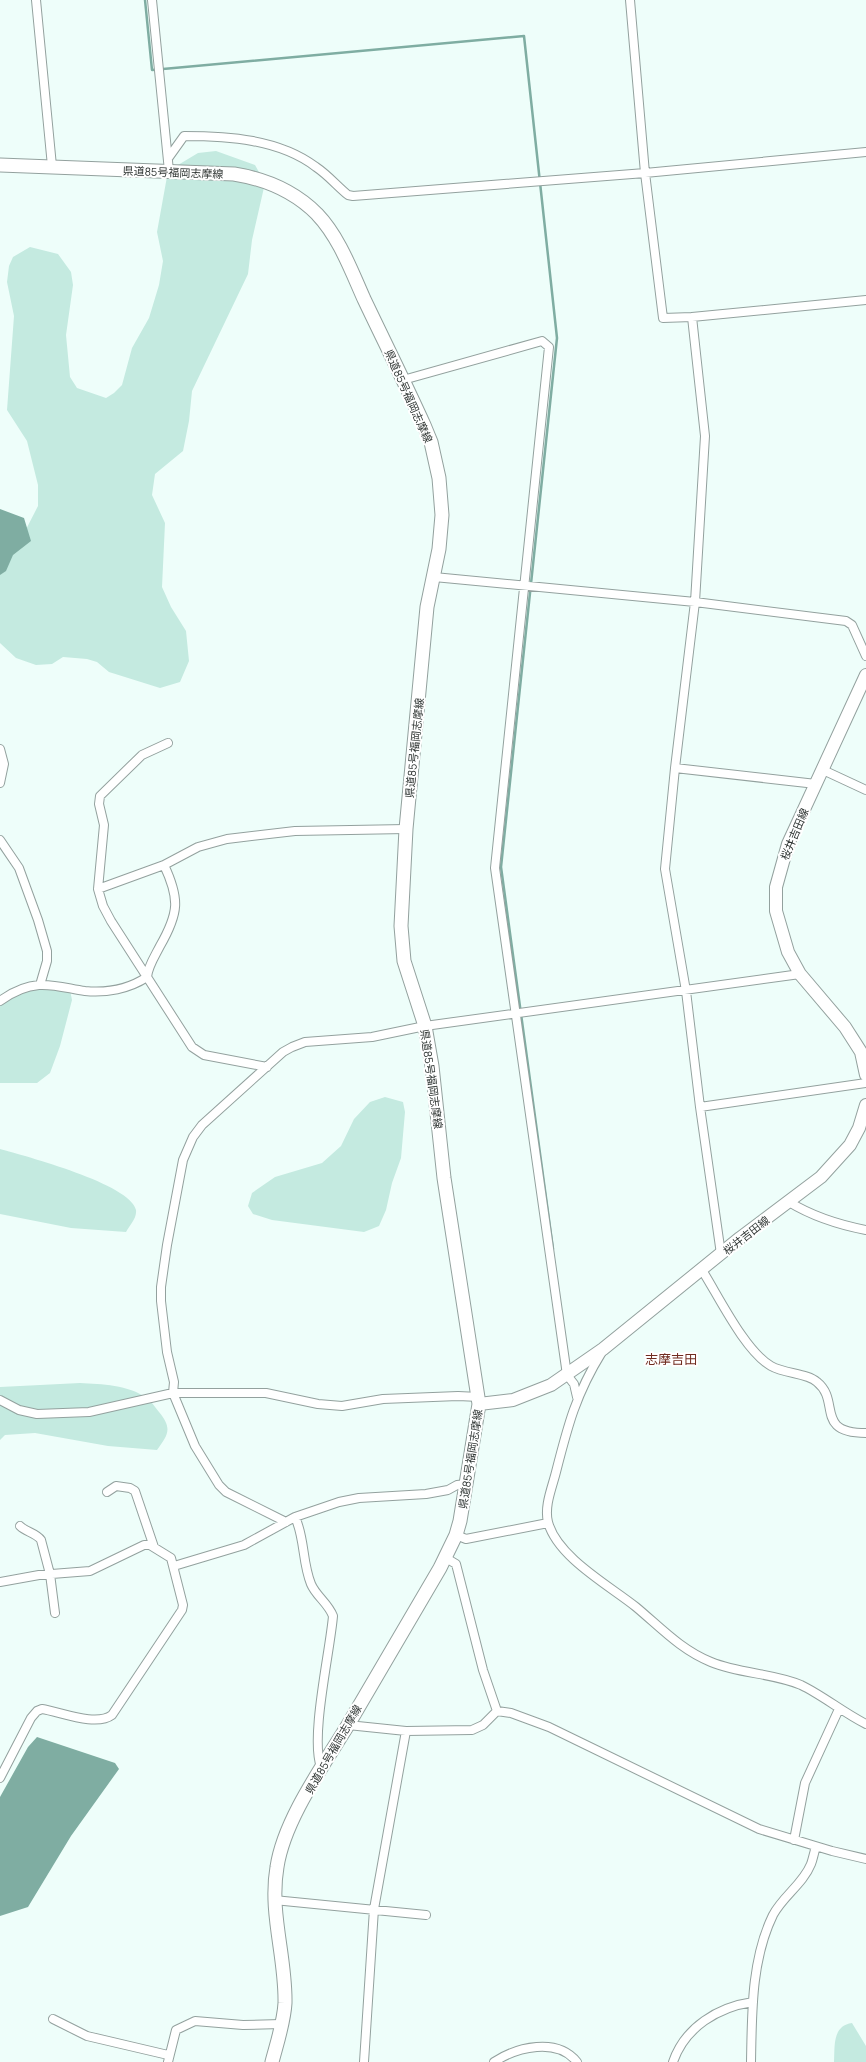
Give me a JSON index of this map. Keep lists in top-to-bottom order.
{
  "streets": {
    "main road": ["県道85号福岡志摩線", "桜井吉田線"]
  },
  "crossings": [
    ["県道85号福岡志摩線", "桜井吉田線"]
  ],
  "districts": ["志摩吉田"]
}
